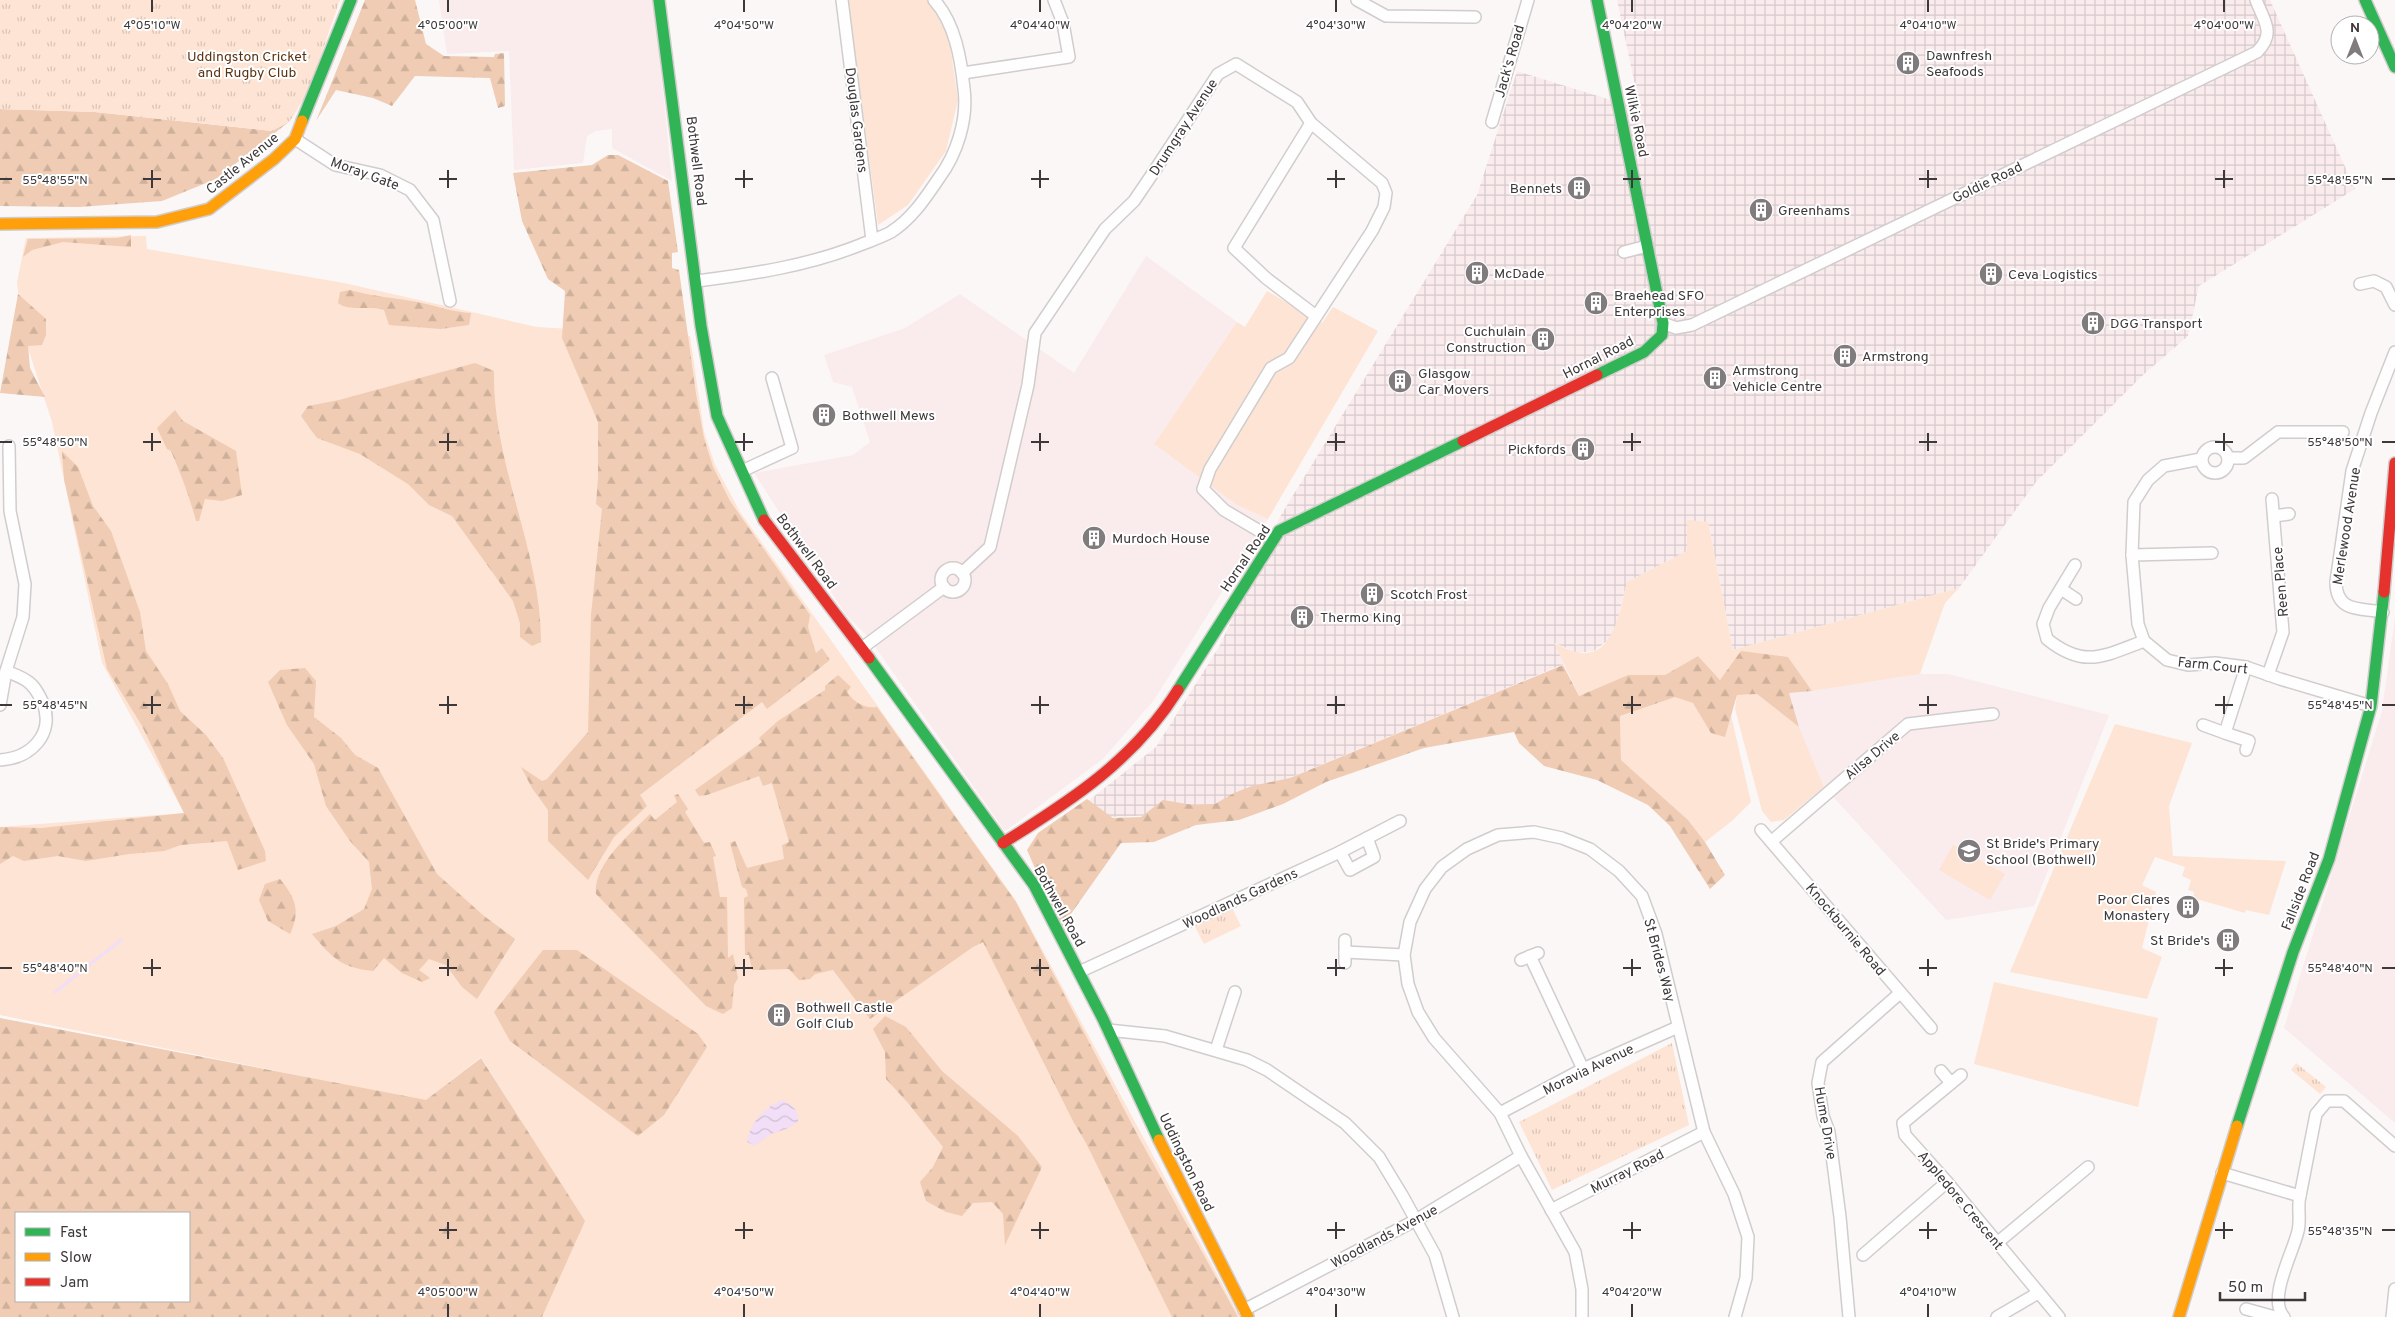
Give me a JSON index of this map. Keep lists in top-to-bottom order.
{
  "streets": {
    "main road": [
      "Wilkie Road",
      "Bothwell Road",
      "Castle Avenue",
      "Hornal Road",
      "Fallside Road",
      "Uddingston Road"
    ],
    "street": [
      "Jack's Road",
      "Douglas Gardens",
      "Drumgray Avenue",
      "Moray Gate",
      "Goldie Road",
      "Merlewood Avenue",
      "Reen Place",
      "Farm Court",
      "Ailsa Drive",
      "Woodlands Gardens",
      "Knockburnie Road",
      "St Brides Way",
      "Moravia Avenue",
      "Hume Drive",
      "Murray Road",
      "Appledore Crescent",
      "Woodlands Avenue"
    ]
  },
  "crossings": [
    ["Wilkie Road", "Goldie Road"],
    ["Wilkie Road", "Hornal Road"],
    ["Drumgray Avenue", "Hornal Road"],
    ["Bothwell Road", "Hornal Road"],
    ["Bothwell Road", "Woodlands Gardens"],
    ["Bothwell Road", "Uddingston Road"],
    ["Castle Avenue", "Moray Gate"],
    ["Merlewood Avenue", "Fallside Road"],
    ["Reen Place", "Farm Court"],
    ["Farm Court", "Fallside Road"],
    ["Ailsa Drive", "Knockburnie Road"],
    ["Knockburnie Road", "Hume Drive"],
    ["St Brides Way", "Moravia Avenue"],
    ["St Brides Way", "Murray Road"],
    ["St Brides Way", "Woodlands Avenue"],
    ["Uddingston Road", "Woodlands Avenue"]
  ],
  "parks": ["Uddingston Cricket and Rugby Club"],
  "places": {
    "building": [
      "Dawnfresh Seafoods",
      "Bennets",
      "Greenhams",
      "McDade",
      "Ceva Logistics",
      "Braehead SFO Enterprises",
      "DGG Transport",
      "Cuchulain Construction",
      "Armstrong",
      "Armstrong Vehicle Centre",
      "Glasgow Car Movers",
      "Bothwell Mews",
      "Pickfords",
      "Murdoch House",
      "Scotch Frost",
      "Thermo King",
      "Poor Clares Monastery",
      "St Bride's",
      "Bothwell Castle Golf Club"
    ],
    "school or university": ["St Bride's Primary School (Bothwell)"]
  },
  "legend": ["Fast", "Slow", "Jam"],
  "scale_bar": "50 m",
  "north": "top",
  "coordinates": [
    "4°05'10\"W",
    "4°05'00\"W",
    "4°04'50\"W",
    "4°04'40\"W",
    "4°04'30\"W",
    "4°04'20\"W",
    "4°04'10\"W",
    "4°04'00\"W",
    "55°48'55\"N",
    "55°48'50\"N",
    "55°48'45\"N",
    "55°48'40\"N",
    "55°48'35\"N"
  ]
}
